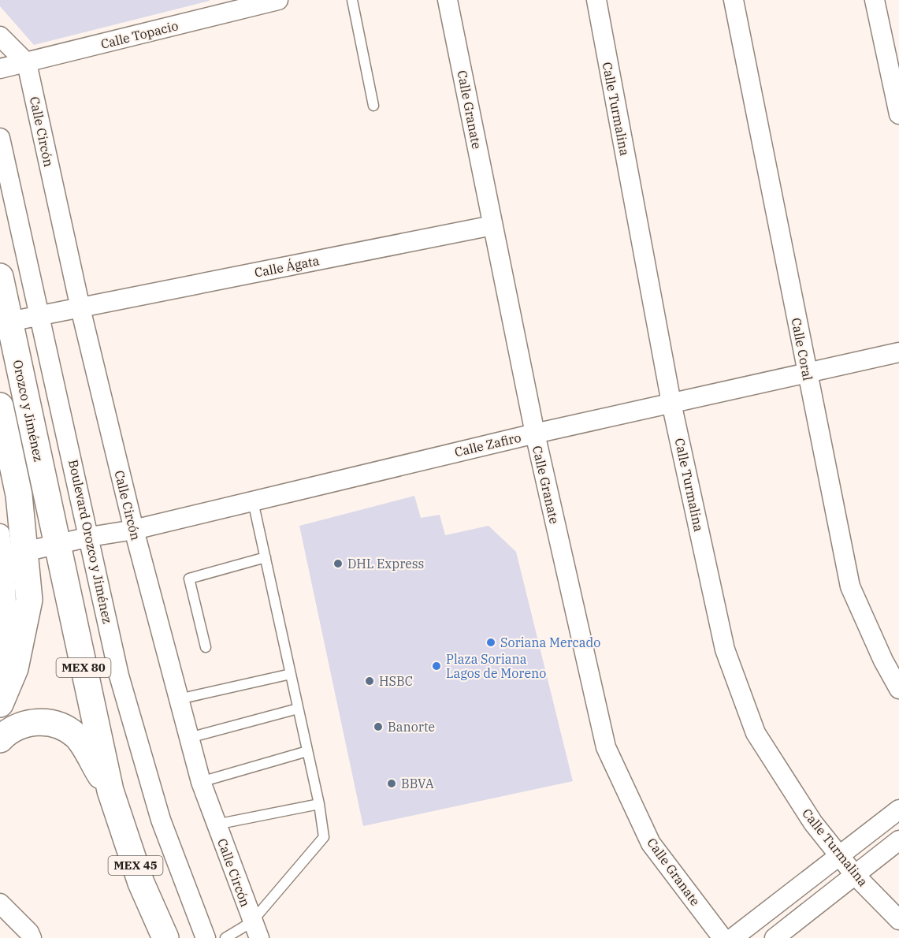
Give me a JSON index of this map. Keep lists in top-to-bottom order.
{
  "streets": {
    "highway": ["Orozco y Jiménez", "MEX 80", "MEX 45"],
    "street": [
      "Calle Topacio",
      "Calle Turmalina",
      "Calle Granate",
      "Calle Circón",
      "Calle Ágata",
      "Calle Coral",
      "Calle Zafiro",
      "Boulevard Orozco y Jiménez"
    ]
  },
  "crossings": [
    ["Calle Topacio", "Calle Circón"],
    ["Calle Turmalina", "Calle Zafiro"],
    ["Calle Granate", "Calle Ágata"],
    ["Calle Granate", "Calle Zafiro"],
    ["Calle Circón", "Calle Ágata"],
    ["Calle Circón", "Calle Zafiro"],
    ["Calle Ágata", "Orozco y Jiménez"],
    ["Calle Ágata", "Boulevard Orozco y Jiménez"],
    ["Calle Coral", "Calle Zafiro"],
    ["Orozco y Jiménez", "Calle Zafiro"],
    ["Orozco y Jiménez", "MEX 80"],
    ["Calle Zafiro", "Boulevard Orozco y Jiménez"],
    ["Calle Zafiro", "MEX 80"],
    ["MEX 80", "MEX 45"]
  ],
  "places": [
    "DHL Express",
    "Soriana Mercado",
    "Plaza Soriana Lagos de Moreno",
    "HSBC",
    "Banorte",
    "BBVA"
  ]
}
